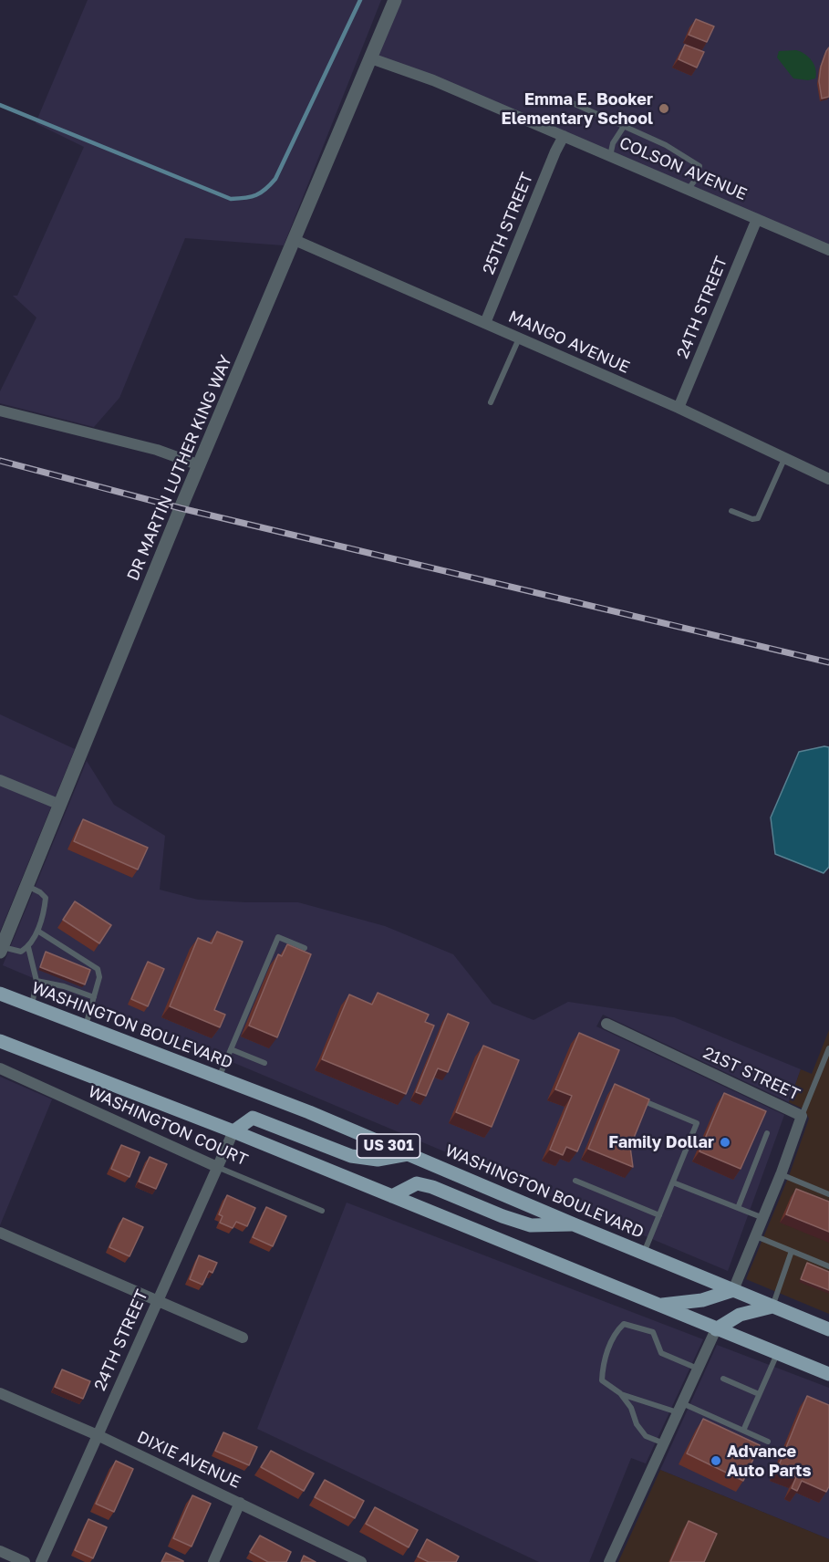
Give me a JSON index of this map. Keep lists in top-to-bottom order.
{
  "streets": {
    "main road": ["WASHINGTON BOULEVARD", "US 301"],
    "street": [
      "COLSON AVENUE",
      "25TH STREET",
      "24TH STREET",
      "MANGO AVENUE",
      "DR MARTIN LUTHER KING WAY",
      "21ST STREET",
      "WASHINGTON COURT",
      "DIXIE AVENUE"
    ]
  },
  "crossings": [
    ["COLSON AVENUE", "25TH STREET"],
    ["COLSON AVENUE", "24TH STREET"],
    ["COLSON AVENUE", "DR MARTIN LUTHER KING WAY"],
    ["25TH STREET", "MANGO AVENUE"],
    ["24TH STREET", "MANGO AVENUE"],
    ["24TH STREET", "WASHINGTON COURT"],
    ["24TH STREET", "US 301"],
    ["24TH STREET", "DIXIE AVENUE"],
    ["MANGO AVENUE", "DR MARTIN LUTHER KING WAY"],
    ["WASHINGTON BOULEVARD", "21ST STREET"]
  ],
  "places": ["Emma E. Booker Elementary School", "Family Dollar", "Advance Auto Parts"]
}
